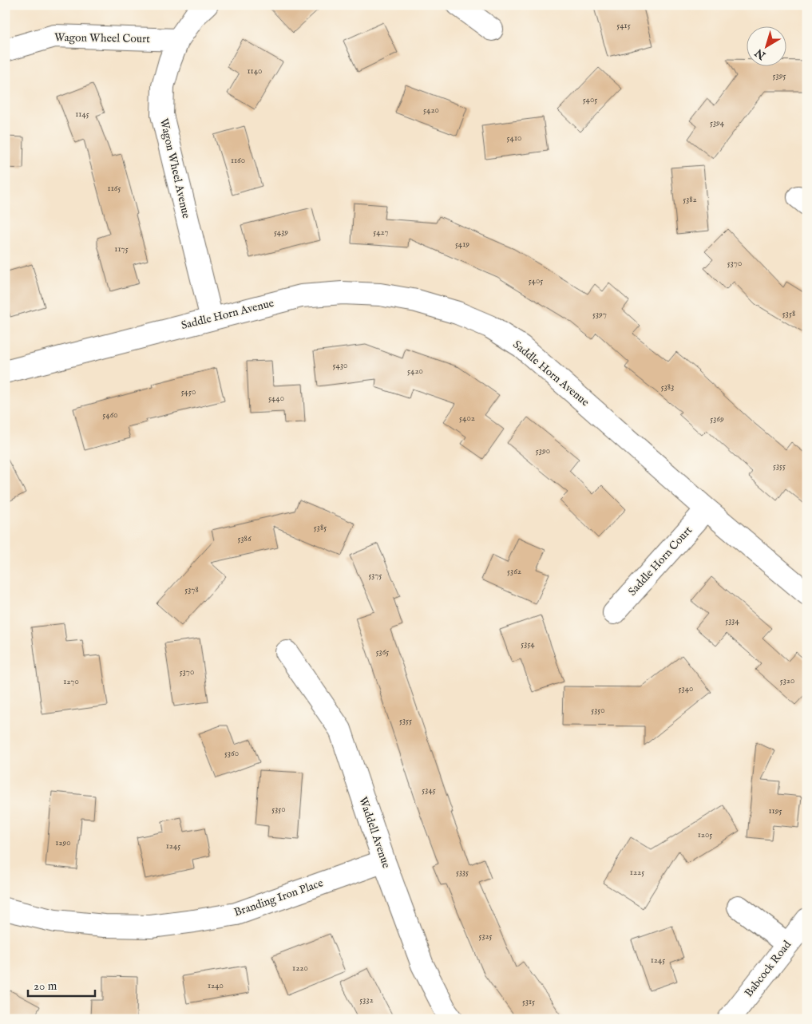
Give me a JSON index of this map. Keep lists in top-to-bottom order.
{
  "streets": {
    "street": [
      "Wagon Wheel Court",
      "Wagon Wheel Avenue",
      "Saddle Horn Avenue",
      "Saddle Horn Court",
      "Waddell Avenue",
      "Branding Iron Place",
      "Babcock Road"
    ]
  },
  "crossings": [
    ["Wagon Wheel Court", "Wagon Wheel Avenue"],
    ["Wagon Wheel Avenue", "Saddle Horn Avenue"],
    ["Saddle Horn Avenue", "Saddle Horn Court"],
    ["Waddell Avenue", "Branding Iron Place"]
  ],
  "house_numbers": [
    "5415",
    "1140",
    "5395",
    "5405",
    "5420",
    "1145",
    "5394",
    "5410",
    "1160",
    "1165",
    "5382",
    "5439",
    "5427",
    "5419",
    "1175",
    "5370",
    "5405",
    "5358",
    "5397",
    "5430",
    "5420",
    "5383",
    "5450",
    "5440",
    "5460",
    "5402",
    "5369",
    "5390",
    "5355",
    "5385",
    "5386",
    "5362",
    "5375",
    "5378",
    "5334",
    "5354",
    "5365",
    "5370",
    "5320",
    "1270",
    "5340",
    "5350",
    "5355",
    "5360",
    "5345",
    "5350",
    "1195",
    "1205",
    "1290",
    "1245",
    "5335",
    "1225",
    "5325",
    "1245",
    "1220",
    "1240",
    "5332",
    "5315"
  ],
  "scale_bar": "20 m",
  "north": "bottom left"
}
